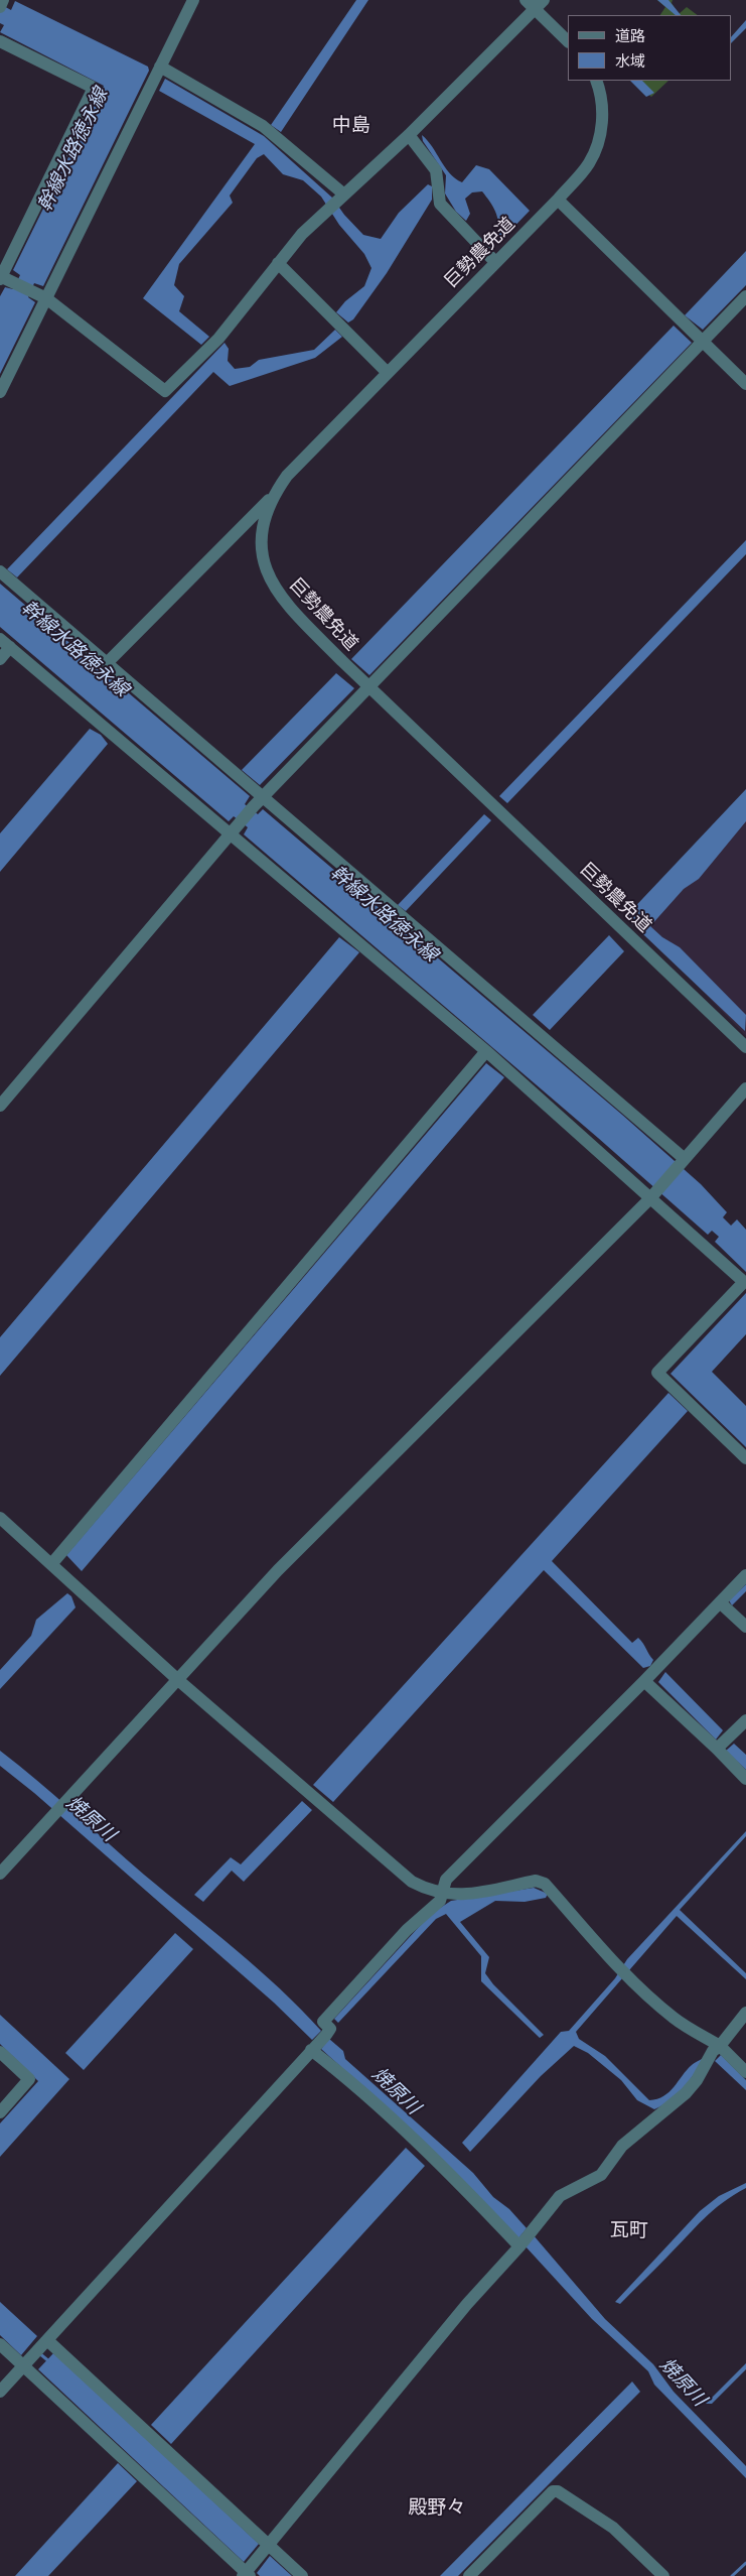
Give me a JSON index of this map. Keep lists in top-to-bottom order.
{
  "streets": {
    "street": ["巨勢農免道"]
  },
  "districts": ["中島", "瓦町", "殿野々"],
  "water": ["幹線水路徳永線", "焼原川"],
  "legend": ["道路", "水域"]
}
